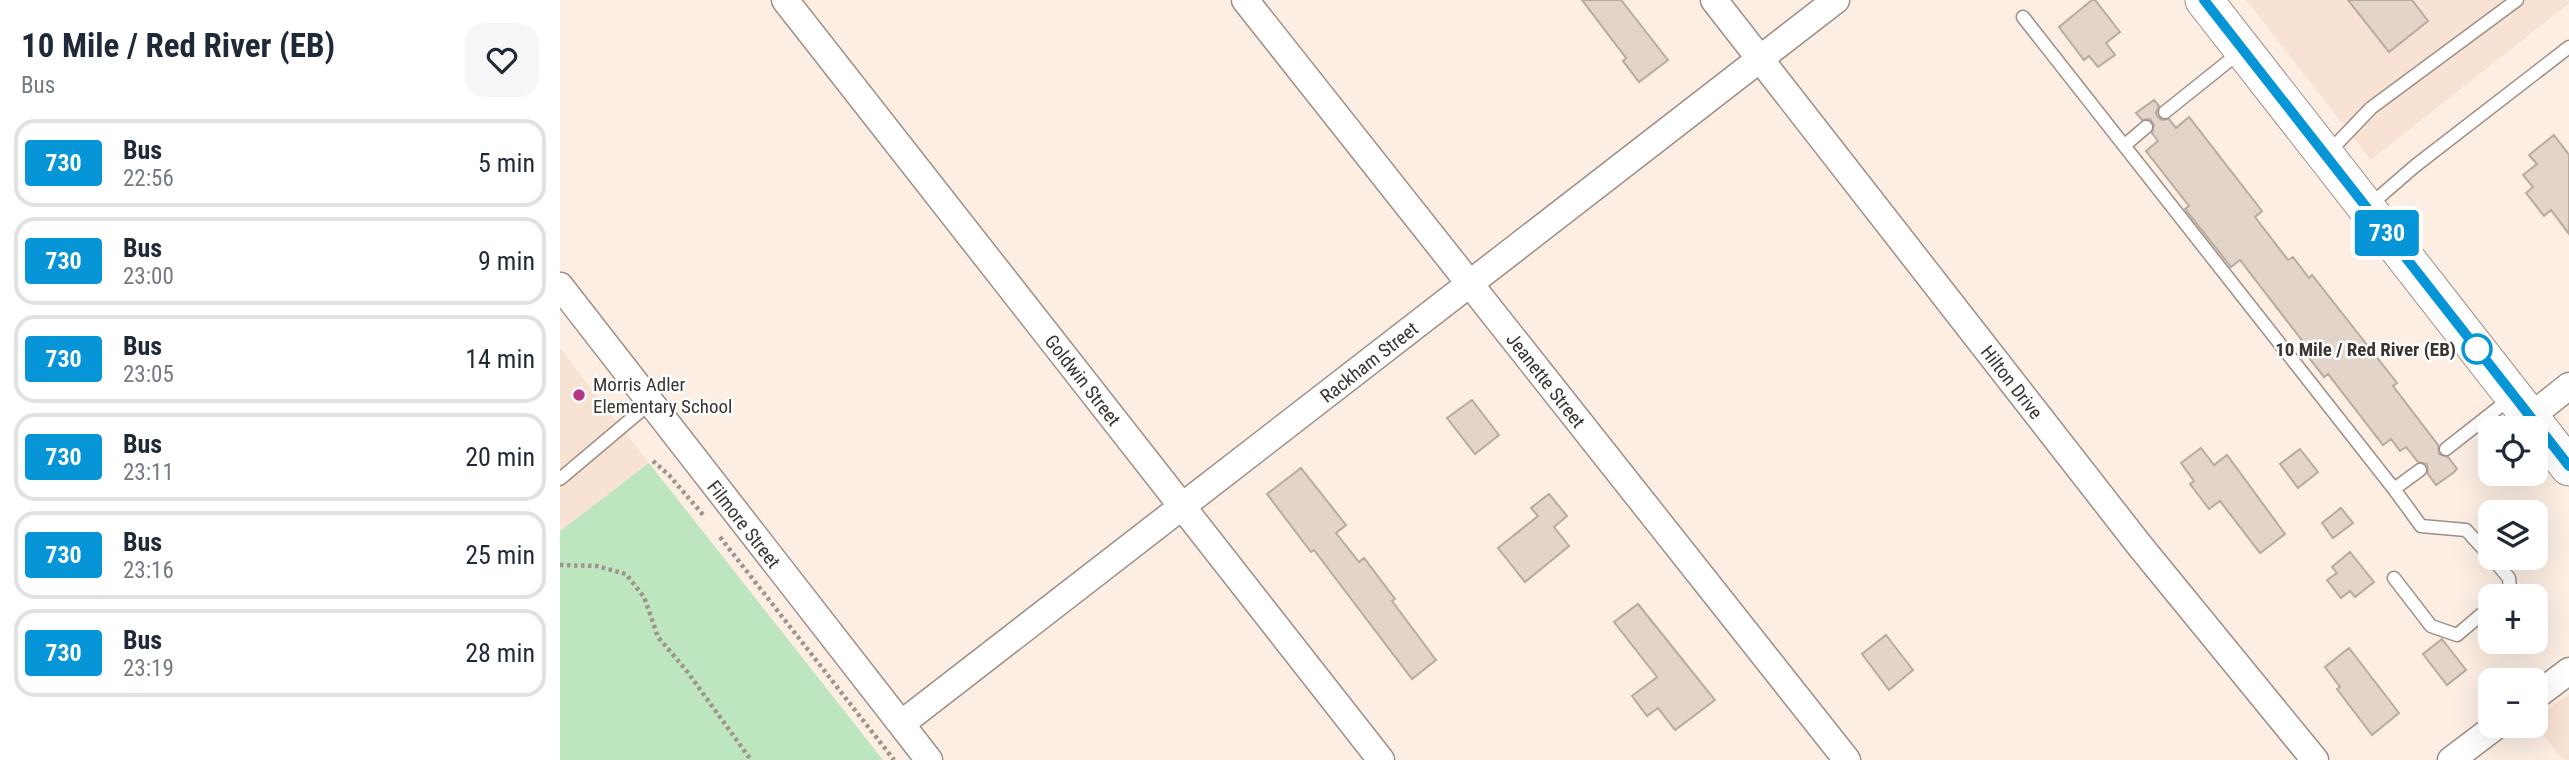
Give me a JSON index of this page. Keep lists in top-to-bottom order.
{
  "streets": {
    "street": [
      "Rackham Street",
      "Goldwin Street",
      "Jeanette Street",
      "Hilton Drive",
      "Filmore Street"
    ]
  },
  "crossings": [
    ["Rackham Street", "Goldwin Street"],
    ["Rackham Street", "Jeanette Street"],
    ["Rackham Street", "Hilton Drive"],
    ["Rackham Street", "Filmore Street"]
  ],
  "places": ["10 Mile / Red River (EB)", "Morris Adler Elementary School"],
  "lines": ["bus line 730"],
  "page": {
    "heading": ["10 Mile / Red River (EB)", "Bus"],
    "on_map": "730",
    "list": [
      {
        "mark": "730",
        "name": "Bus",
        "note": "22:56",
        "value": "5 min"
      },
      {
        "mark": "730",
        "name": "Bus",
        "note": "23:00",
        "value": "9 min"
      },
      {
        "mark": "730",
        "name": "Bus",
        "note": "23:05",
        "value": "14 min"
      },
      {
        "mark": "730",
        "name": "Bus",
        "note": "23:11",
        "value": "20 min"
      },
      {
        "mark": "730",
        "name": "Bus",
        "note": "23:16",
        "value": "25 min"
      },
      {
        "mark": "730",
        "name": "Bus",
        "note": "23:19",
        "value": "28 min"
      }
    ],
    "map_buttons": ["+", "−"]
  }
}
